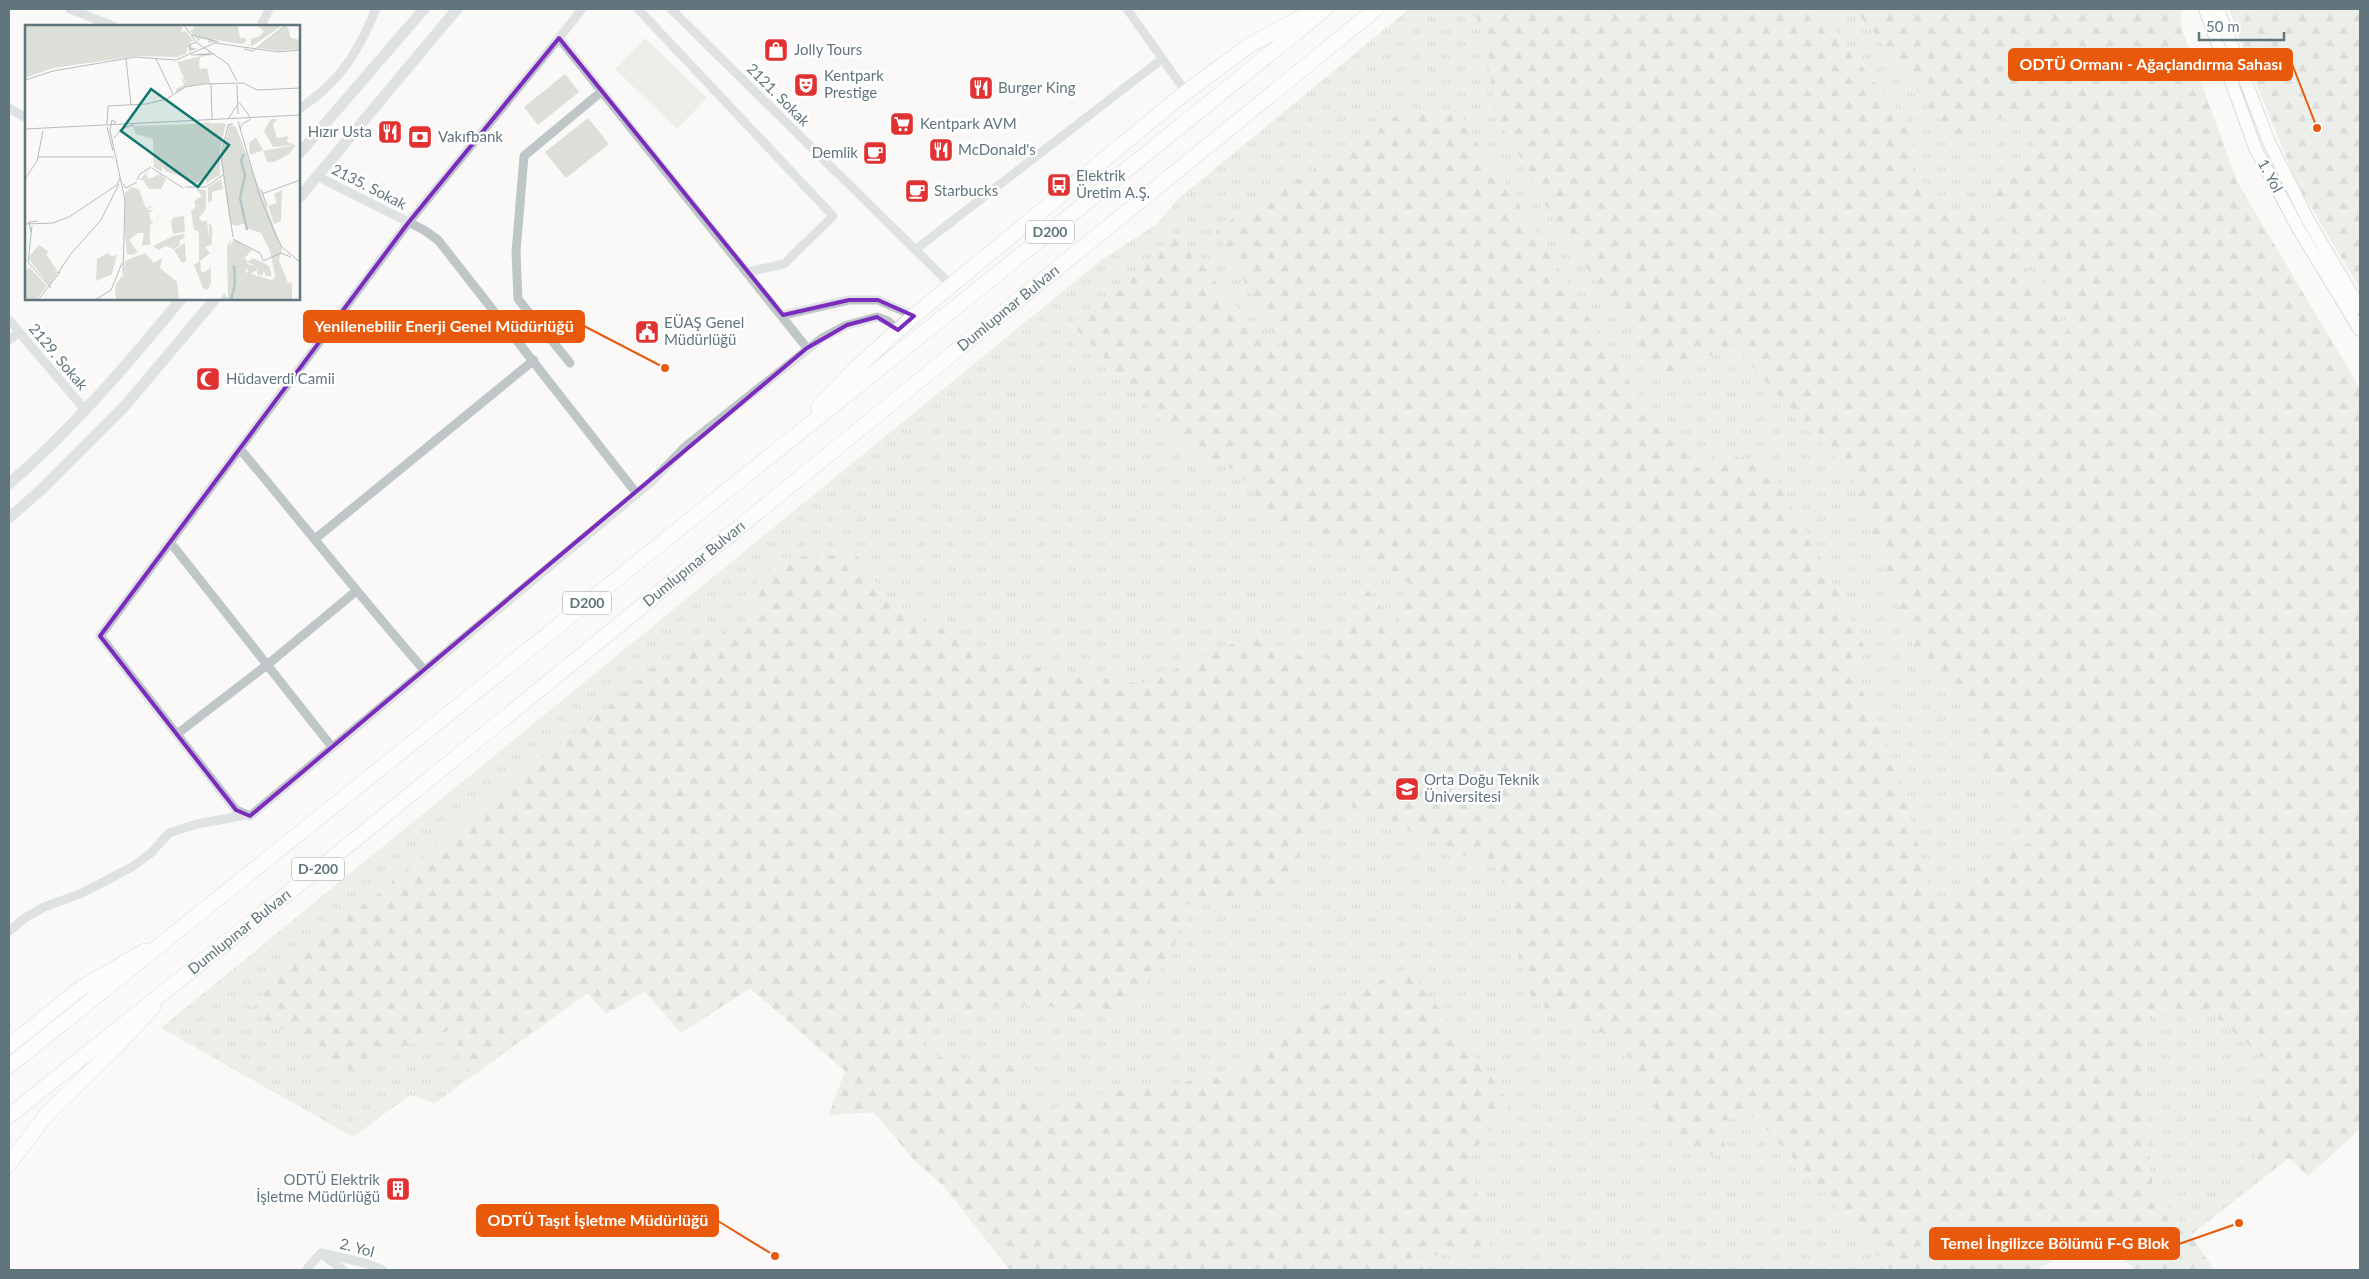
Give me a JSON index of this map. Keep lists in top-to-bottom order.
{
  "streets": {
    "main road": [
      "1. Yol",
      "D200",
      "Dumlupınar Bulvarı",
      "D-200"
    ],
    "street": [
      "2121. Sokak",
      "2135. Sokak",
      "2129. Sokak",
      "2. Yol"
    ]
  },
  "crossings": [
    ["D200", "D-200"]
  ],
  "places": {
    "shop": ["Jolly Tours"],
    "theatre": ["Kentpark Prestige"],
    "restaurant": ["Burger King", "Hızır Usta", "McDonald's"],
    "supermarket": ["Kentpark AVM"],
    "other": [
      "ODTÜ Ormanı - Ağaçlandırma Sahası",
      "Yenilenebilir Enerji Genel Müdürlüğü",
      "Temel İngilizce Bölümü F-G Blok",
      "ODTÜ Taşıt İşletme Müdürlüğü"
    ],
    "bank": ["Vakıfbank"],
    "cafe": ["Demlik", "Starbucks"],
    "bus stop": ["Elektrik Üretim A.Ş."],
    "public building": ["EÜAŞ Genel Müdürlüğü"],
    "mosque": ["Hüdaverdi Camii"],
    "school or university": ["Orta Doğu Teknik Üniversitesi"],
    "building": ["ODTÜ Elektrik İşletme Müdürlüğü"]
  },
  "scale_bar": "50 m"
}
